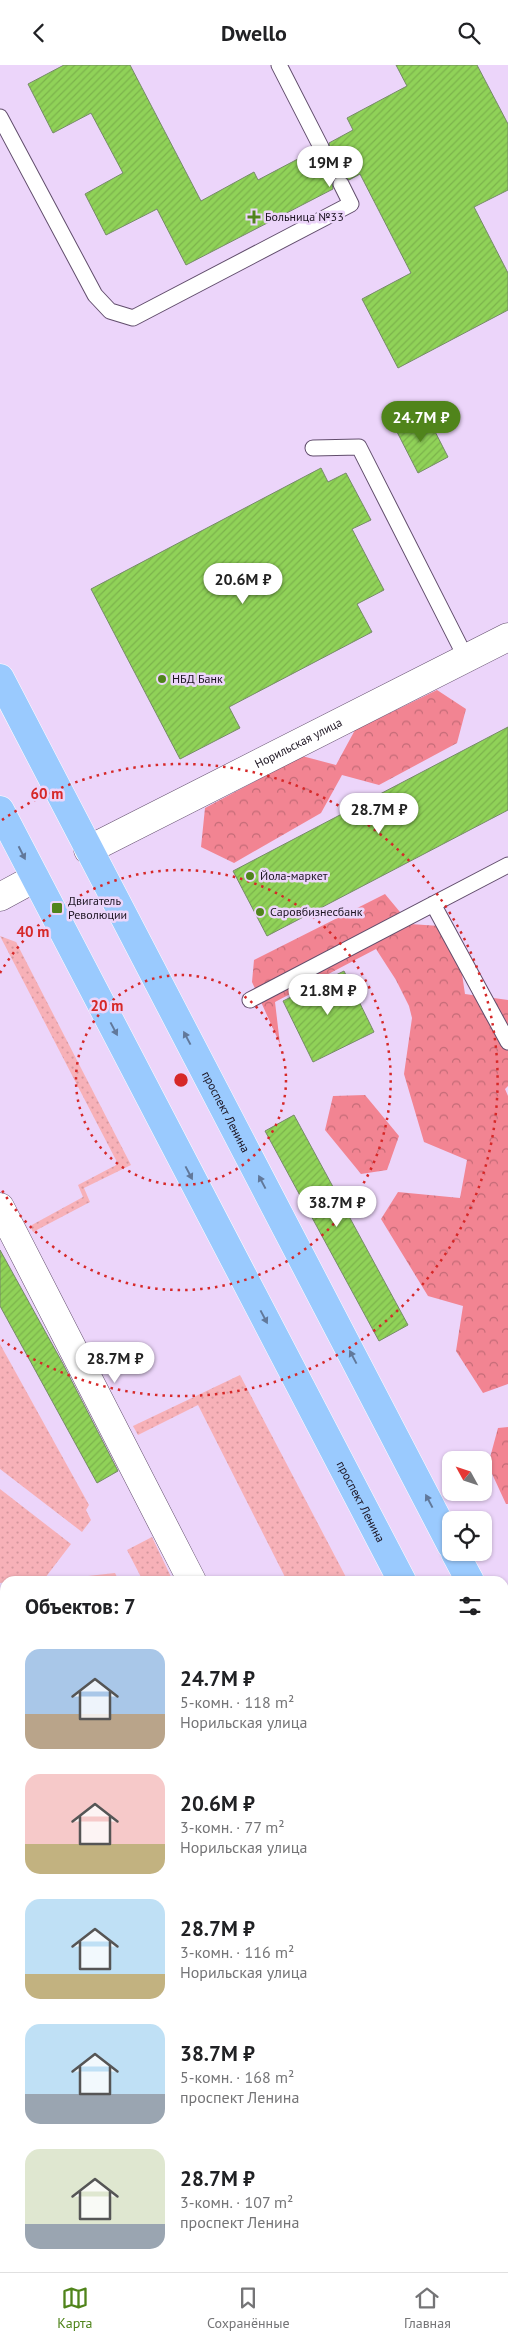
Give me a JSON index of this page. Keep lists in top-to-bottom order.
{
  "streets": {
    "main road": ["проспект Ленина"],
    "street": ["Норильская улица"]
  },
  "crossings": [
    ["Норильская улица", "проспект Ленина"]
  ],
  "places": {
    "health": ["Больница №33"],
    "other": ["НБД Банк", "Йола-маркет", "Саровбизнесбанк"],
    "transit": ["Двигатель Революции"]
  },
  "north": "top left",
  "page": {
    "header": "Dwello",
    "price": [
      "19M ₽",
      "24.7M ₽",
      "20.6M ₽",
      "28.7M ₽",
      "21.8M ₽",
      "38.7M ₽",
      "28.7M ₽"
    ],
    "heading": "Объектов: 7",
    "list": [
      {
        "name": "24.7M ₽",
        "note": "5-комн. · 118 m² · Норильская улица"
      },
      {
        "name": "20.6M ₽",
        "note": "3-комн. · 77 m² · Норильская улица"
      },
      {
        "name": "28.7M ₽",
        "note": "3-комн. · 116 m² · Норильская улица"
      },
      {
        "name": "38.7M ₽",
        "note": "5-комн. · 168 m² · проспект Ленина"
      },
      {
        "name": "28.7M ₽",
        "note": "3-комн. · 107 m² · проспект Ленина"
      }
    ],
    "tabs": ["Карта", "Сохранённые", "Главная"]
  },
  "rings": ["60 m", "40 m", "20 m"]
}
